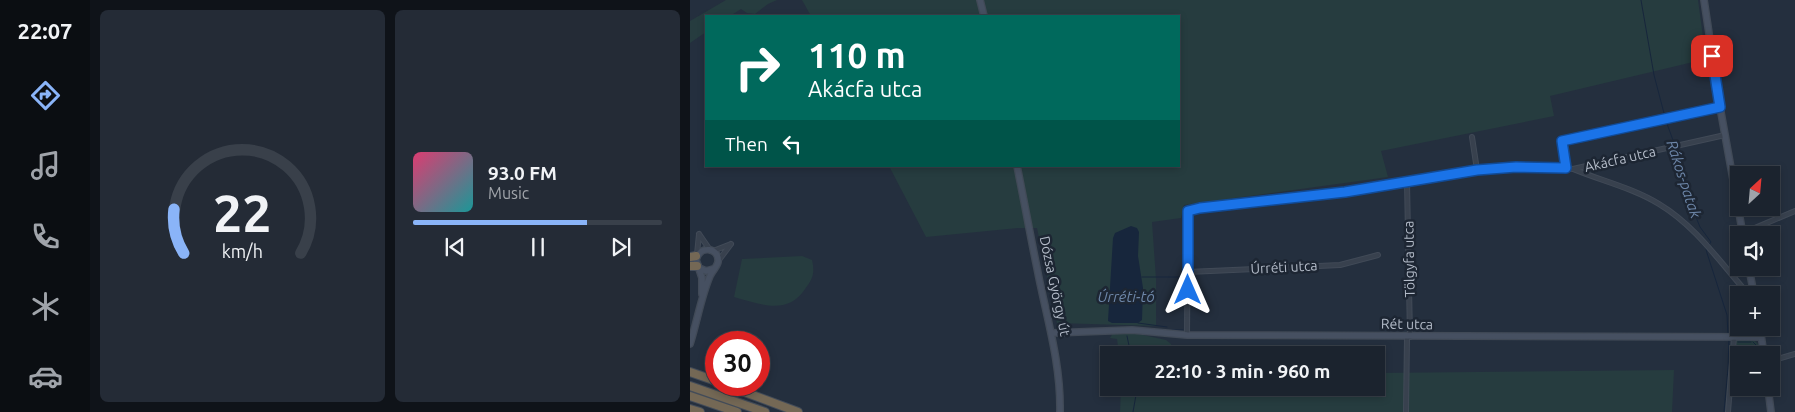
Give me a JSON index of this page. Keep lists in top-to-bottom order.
{
  "streets": {
    "street": [
      "Akácfa utca",
      "Tölgyfa utca",
      "Úrréti utca",
      "Dózsa György út",
      "Rét utca"
    ]
  },
  "crossings": [
    ["Akácfa utca", "Tölgyfa utca"],
    ["Akácfa utca", "Úrréti utca"],
    ["Tölgyfa utca", "Rét utca"],
    ["Dózsa György út", "Rét utca"]
  ],
  "water": ["Rákos-patak", "Úrréti-tó"],
  "north": "top right",
  "page": {
    "tabs": "22:07",
    "turn": ["110 m", "Akácfa utca"],
    "then": "Then",
    "song": ["93.0 FM", "Music"],
    "map_buttons": ["+", "−"],
    "limit": "30",
    "trip": "22:10 · 3 min · 960 m",
    "gauge": ["22", "km/h"]
  }
}
